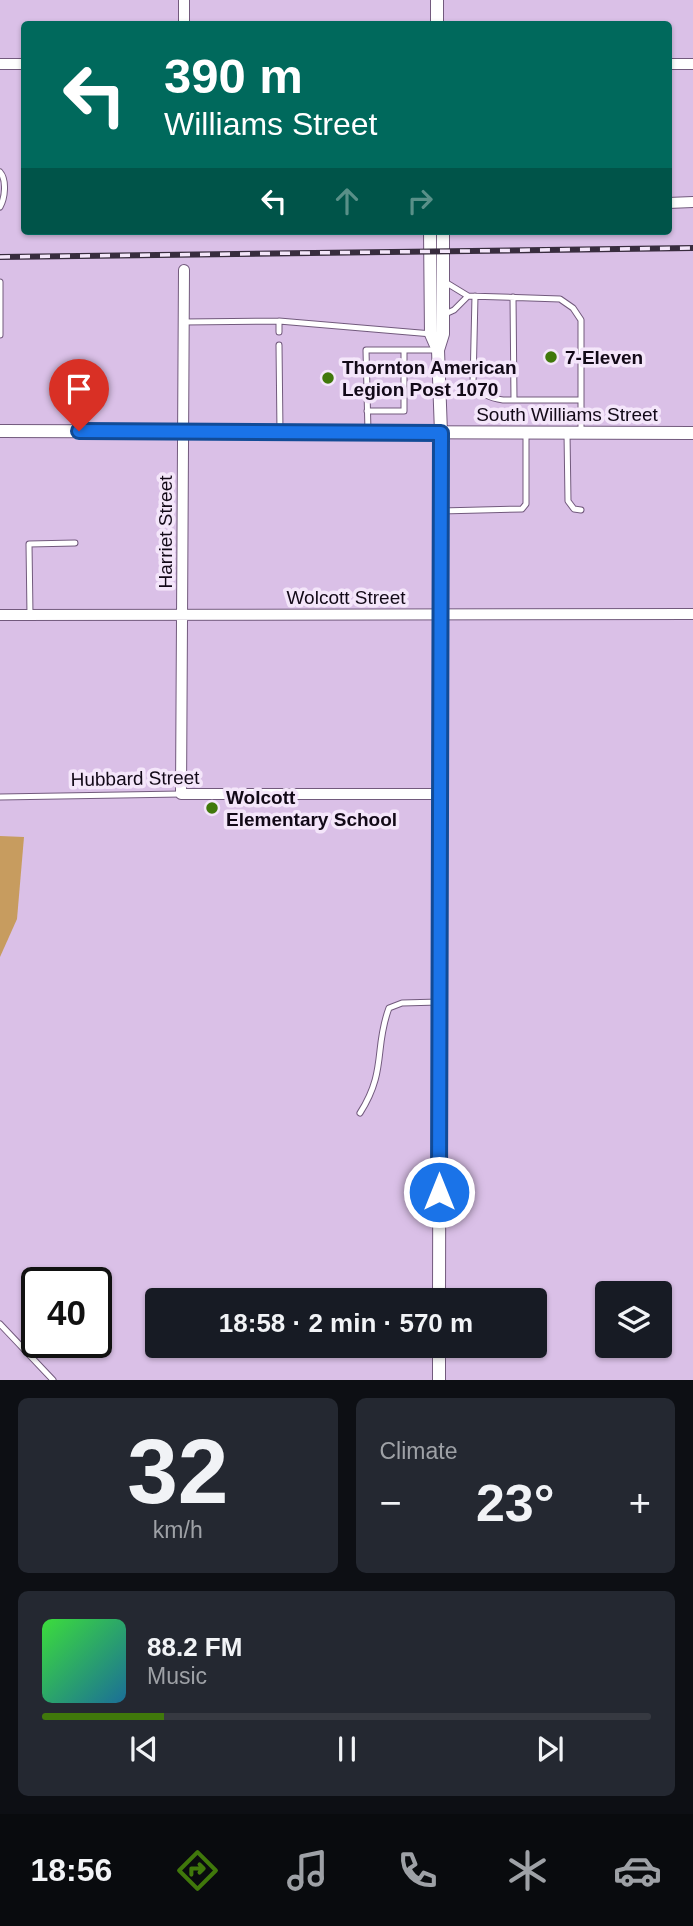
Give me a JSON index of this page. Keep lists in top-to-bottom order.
{
  "streets": {
    "street": [
      "South Williams Street",
      "Harriet Street",
      "Wolcott Street",
      "Hubbard Street"
    ]
  },
  "crossings": [
    ["South Williams Street", "Harriet Street"],
    ["Harriet Street", "Wolcott Street"],
    ["Harriet Street", "Hubbard Street"]
  ],
  "places": ["7-Eleven", "Thornton American Legion Post 1070", "Wolcott Elementary School"],
  "page": {
    "turn": ["390 m", "Williams Street"],
    "limit": "40",
    "trip": "18:58 · 2 min · 570 m",
    "tile": [
      ["32", "km/h"],
      "Climate"
    ],
    "heat": ["−", "23°", "+"],
    "song": ["88.2 FM", "Music"],
    "tabs": "18:56"
  }
}
